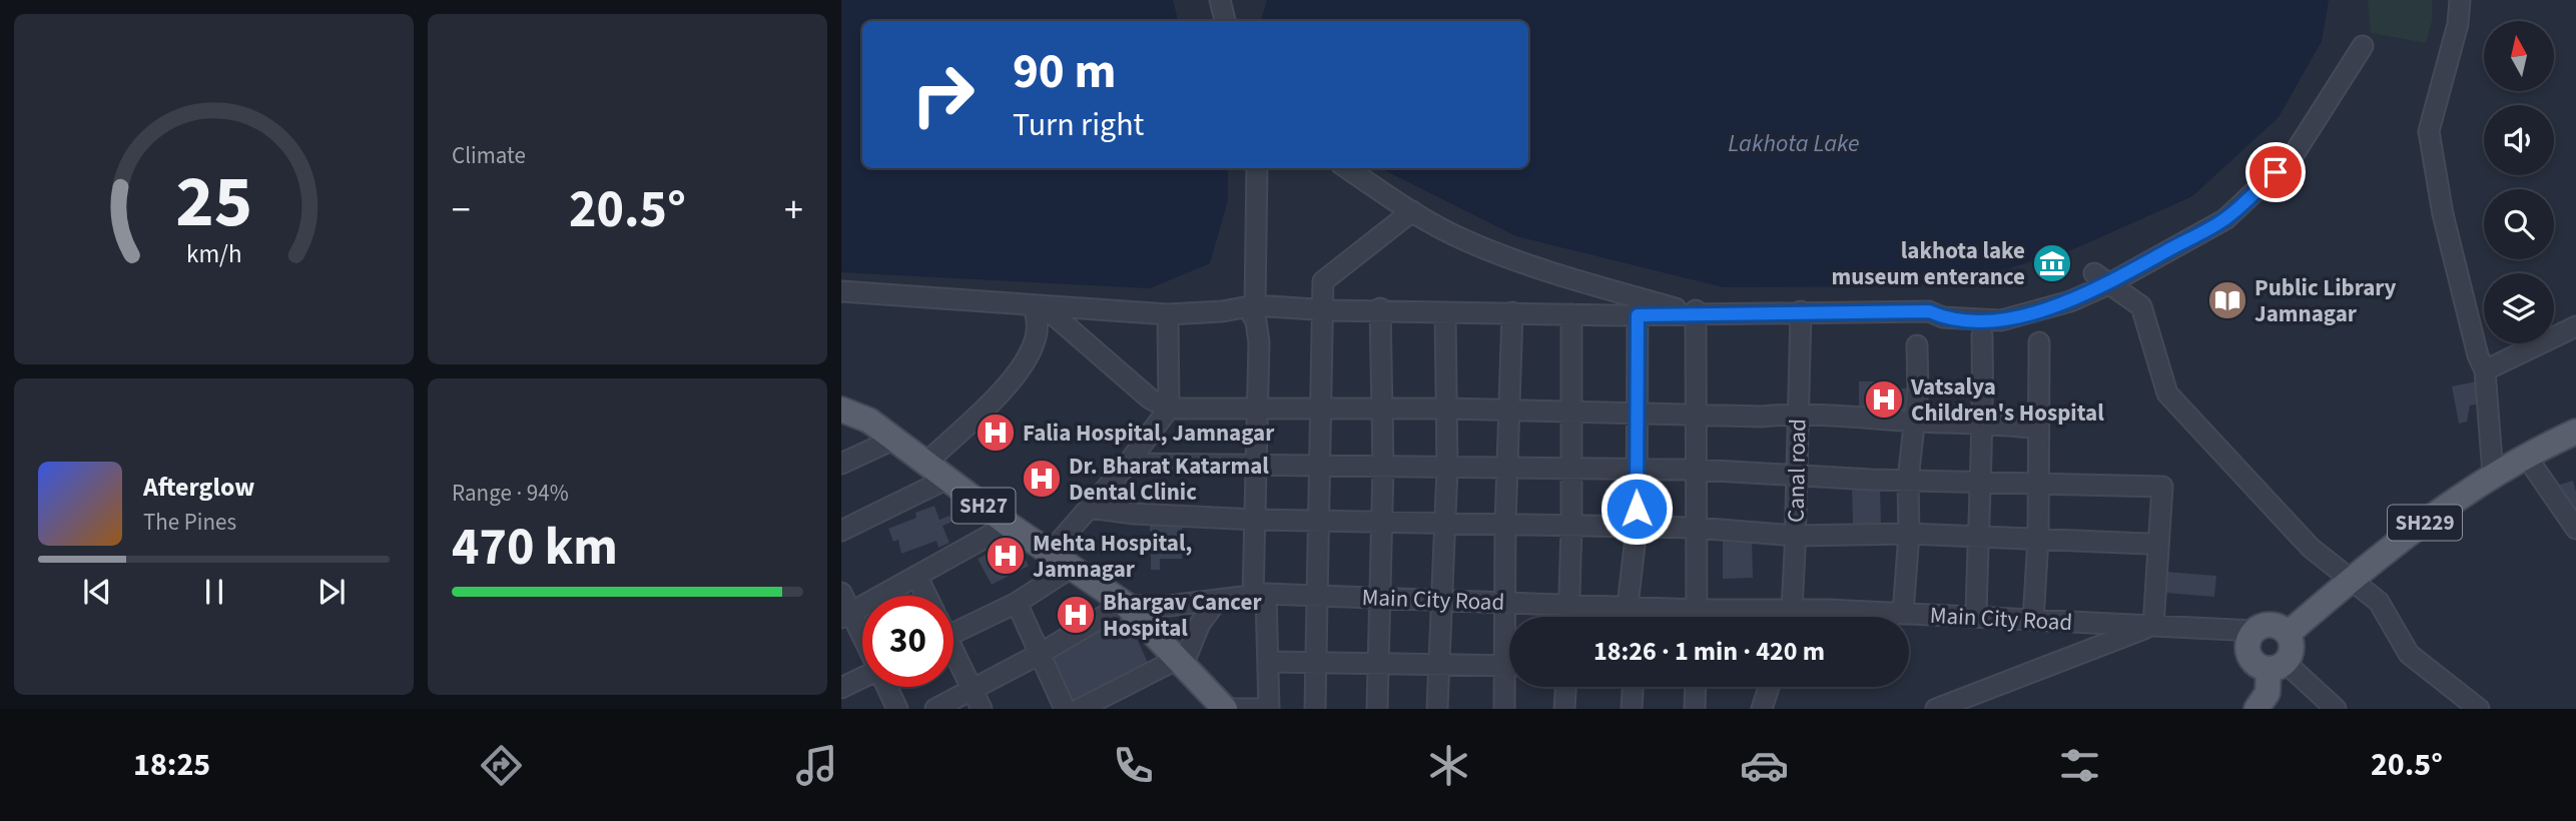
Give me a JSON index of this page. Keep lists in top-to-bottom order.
{
  "streets": {
    "main road": ["SH27", "SH229", "Main City Road"],
    "street": ["Canal road"]
  },
  "crossings": [
    ["Canal road", "Main City Road"],
    ["SH27", "Main City Road"],
    ["SH229", "Main City Road"]
  ],
  "water": ["Lakhota Lake"],
  "places": {
    "museum": ["lakhota lake museum enterance"],
    "library": ["Public Library Jamnagar"],
    "hospital": [
      "Vatsalya Children's Hospital",
      "Falia Hospital, Jamnagar",
      "Dr. Bharat Katarmal Dental Clinic",
      "Mehta Hospital, Jamnagar",
      "Bhargav Cancer Hospital"
    ]
  },
  "north": "top",
  "page": {
    "tile": [
      "Climate",
      ["Range · 94%", "470 km"]
    ],
    "turn": ["90 m", "Turn right"],
    "heat": ["−", "20.5°", "+"],
    "song": ["Afterglow", "The Pines"],
    "limit": "30",
    "trip": "18:26 · 1 min · 420 m",
    "tabs": ["18:25", "20.5°"],
    "gauge": ["25", "km/h"]
  }
}
